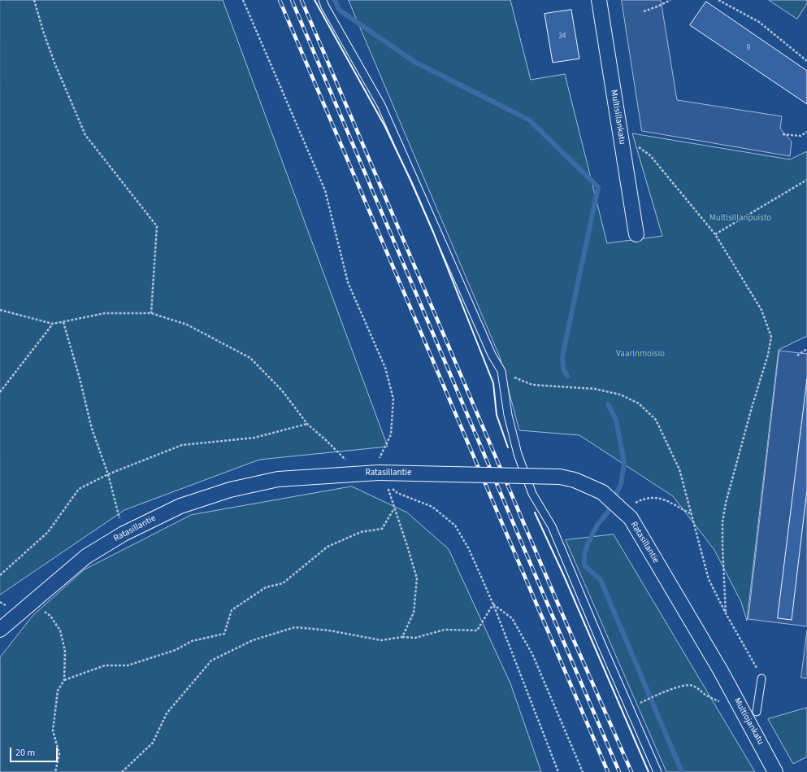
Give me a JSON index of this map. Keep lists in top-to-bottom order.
{
  "streets": {
    "street": ["Multisillankatu", "Ratasillantie", "Multiojankatu"]
  },
  "crossings": [
    ["Ratasillantie", "Multiojankatu"]
  ],
  "parks": ["Multisillanpuisto", "Vaarinmoisio"],
  "house_numbers": ["34", "9"],
  "scale_bar": "20 m"
}
